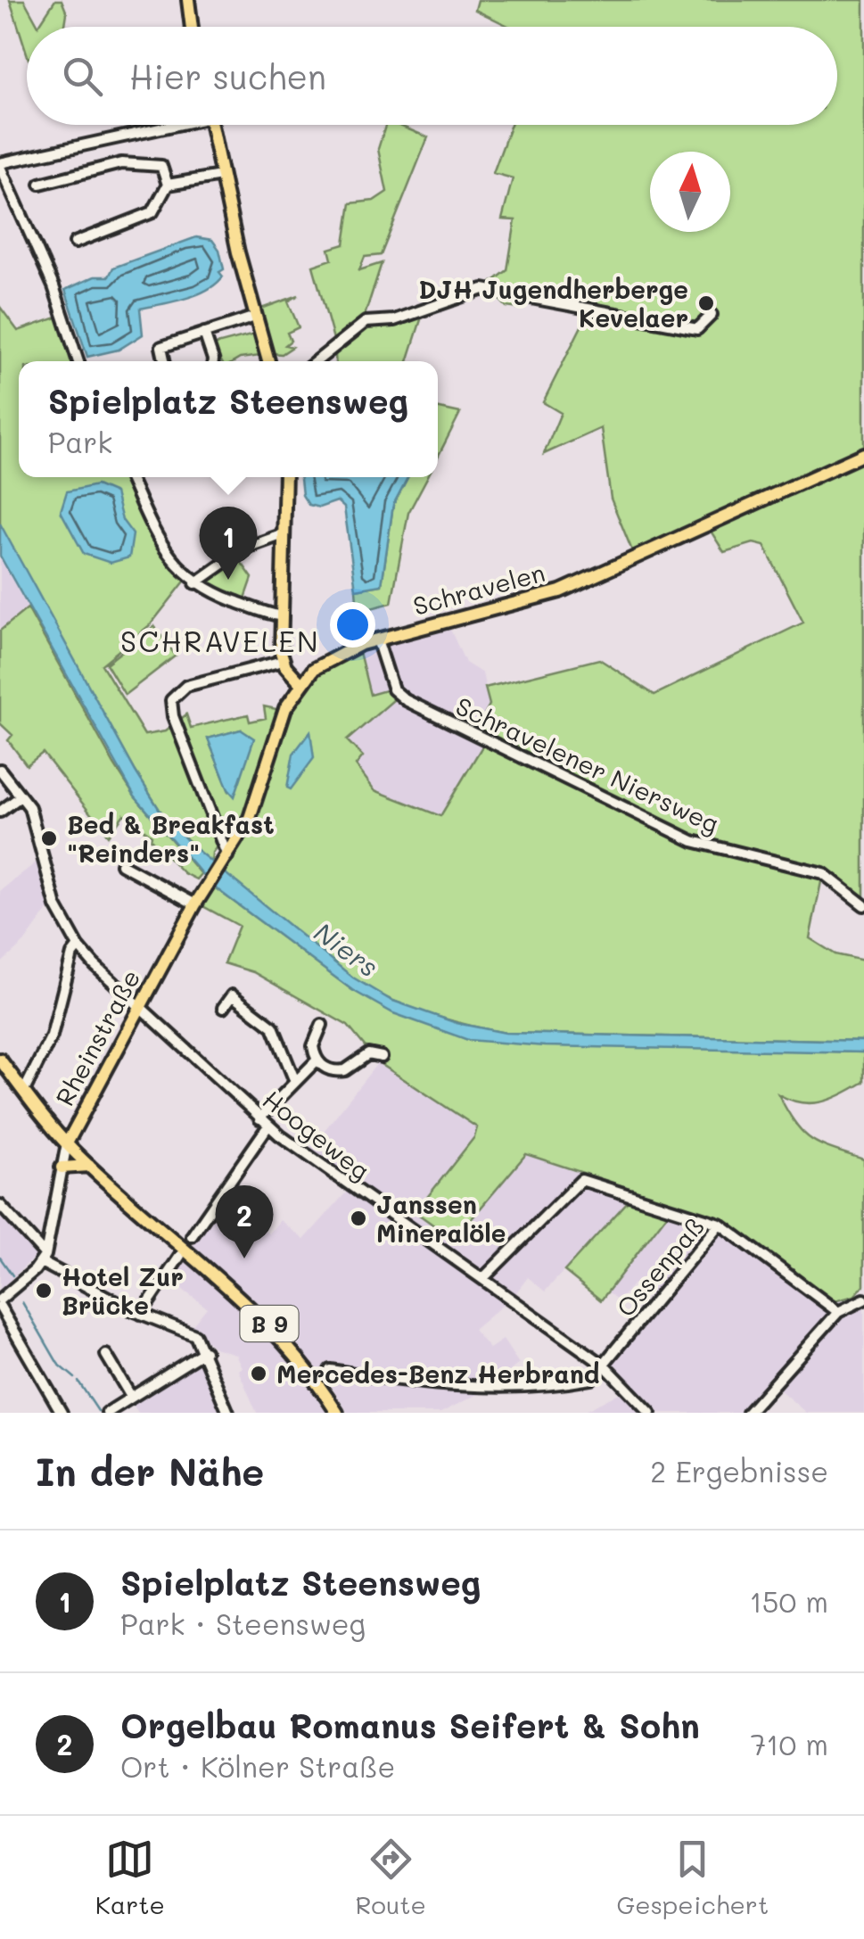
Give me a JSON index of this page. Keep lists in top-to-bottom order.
{
  "streets": {
    "main road": ["Schravelen", "Rheinstraße", "B 9"],
    "street": ["Schravelener Niersweg", "Hoogeweg", "Ossenpaß"]
  },
  "crossings": [
    ["Schravelen", "Schravelener Niersweg"],
    ["Schravelen", "Rheinstraße"],
    ["Rheinstraße", "Hoogeweg"],
    ["Rheinstraße", "B 9"],
    ["Hoogeweg", "Ossenpaß"]
  ],
  "districts": ["SCHRAVELEN"],
  "water": ["Niers"],
  "places": [
    "DJH Jugendherberge Kevelaer",
    "Bed & Breakfast \"Reinders\"",
    "Janssen Mineralöle",
    "Hotel Zur Brücke",
    "Mercedes-Benz Herbrand"
  ],
  "north": "top",
  "page": {
    "search": "Hier suchen",
    "popup": ["Spielplatz Steensweg", "Park"],
    "pins": ["1", "2"],
    "heading": ["In der Nähe", "2 Ergebnisse"],
    "list": [
      {
        "mark": "1",
        "name": "Spielplatz Steensweg",
        "note": "Park · Steensweg",
        "value": "150 m"
      },
      {
        "mark": "2",
        "name": "Orgelbau Romanus Seifert & Sohn",
        "note": "Ort · Kölner Straße",
        "value": "710 m"
      }
    ],
    "nav": ["Karte", "Route", "Gespeichert"]
  }
}
